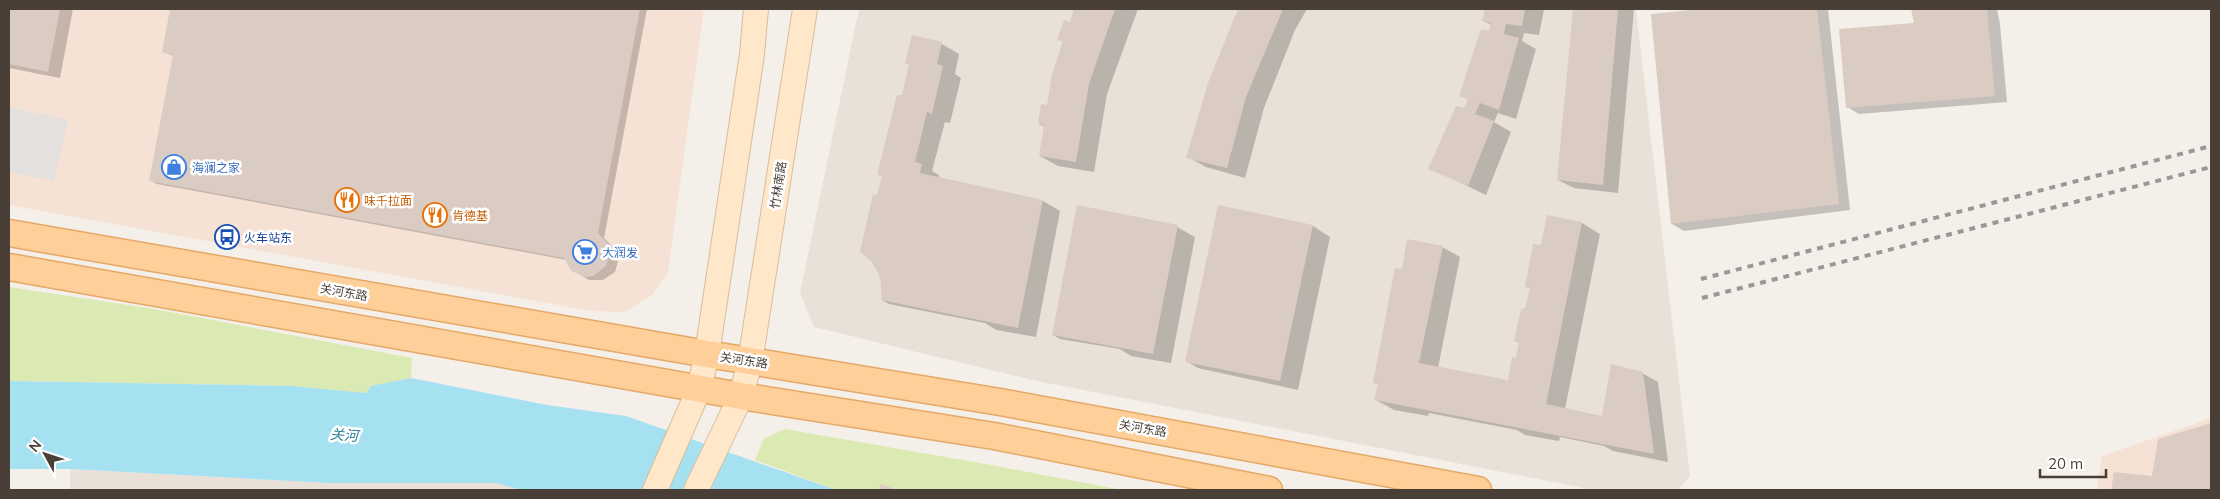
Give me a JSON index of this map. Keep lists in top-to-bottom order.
{
  "streets": {
    "main road": ["竹林南路", "关河东路"]
  },
  "crossings": [
    ["竹林南路", "关河东路"]
  ],
  "water": ["关河"],
  "places": {
    "shop": ["海澜之家"],
    "restaurant": ["味千拉面", "肯德基"],
    "bus stop": ["火车站东"],
    "supermarket": ["大润发"]
  },
  "scale_bar": "20 m",
  "north": "top left"
}
